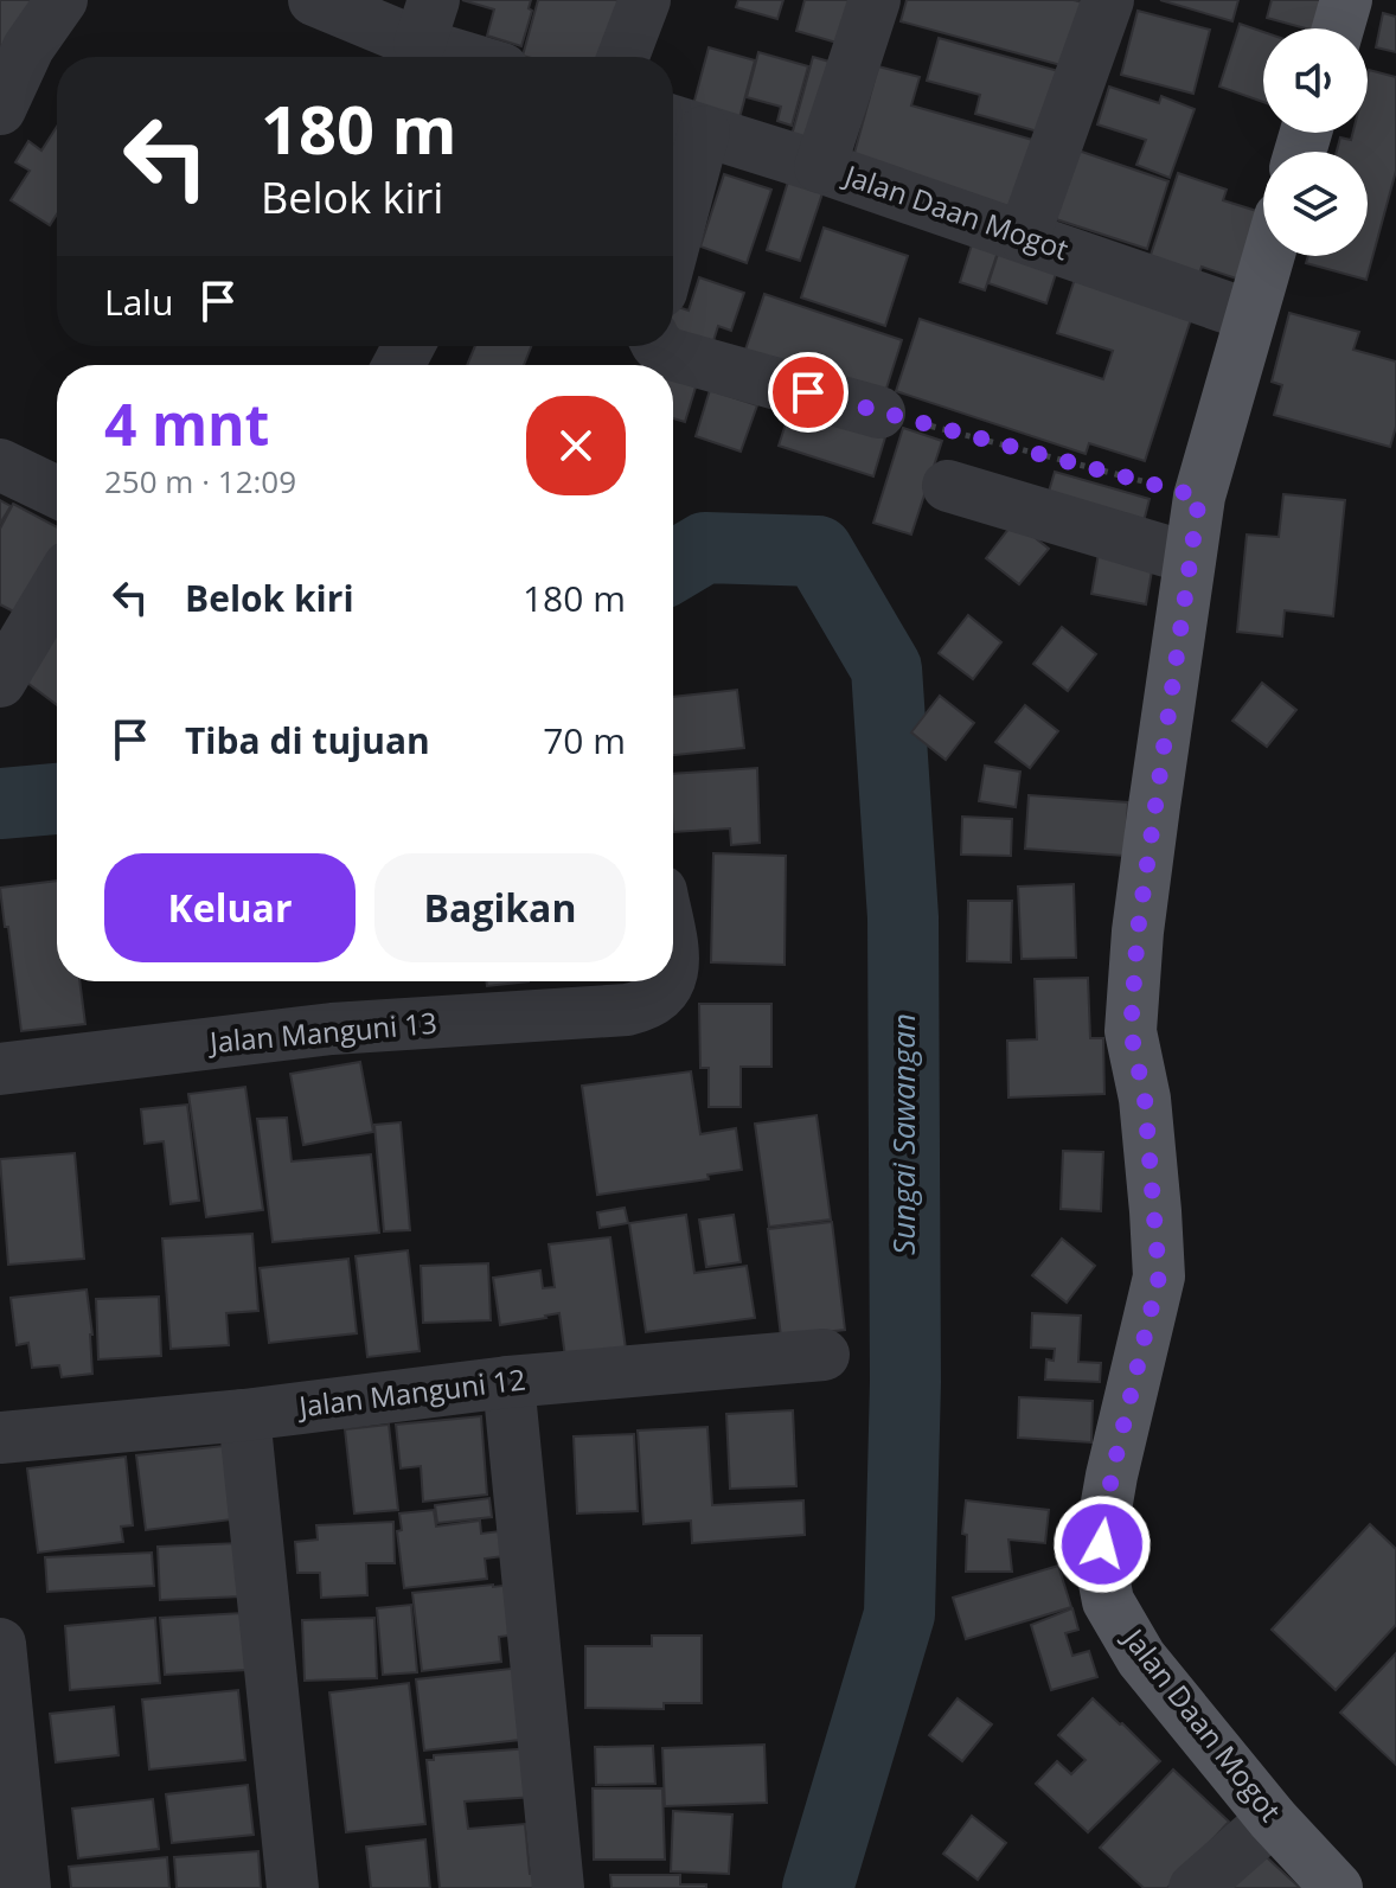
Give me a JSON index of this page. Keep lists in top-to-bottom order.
{
  "streets": {
    "main road": ["Jalan Daan Mogot"],
    "street": ["Jalan Manguni 13", "Jalan Manguni 12"]
  },
  "water": ["Sungai Sawangan"],
  "page": {
    "turn": ["180 m", "Belok kiri"],
    "then": "Lalu",
    "heading": ["4 mnt", "250 m · 12:09"],
    "list": [
      {
        "name": "Belok kiri",
        "value": "180 m"
      },
      {
        "name": "Tiba di tujuan",
        "value": "70 m"
      }
    ],
    "buttons": ["Keluar", "Bagikan"]
  }
}
